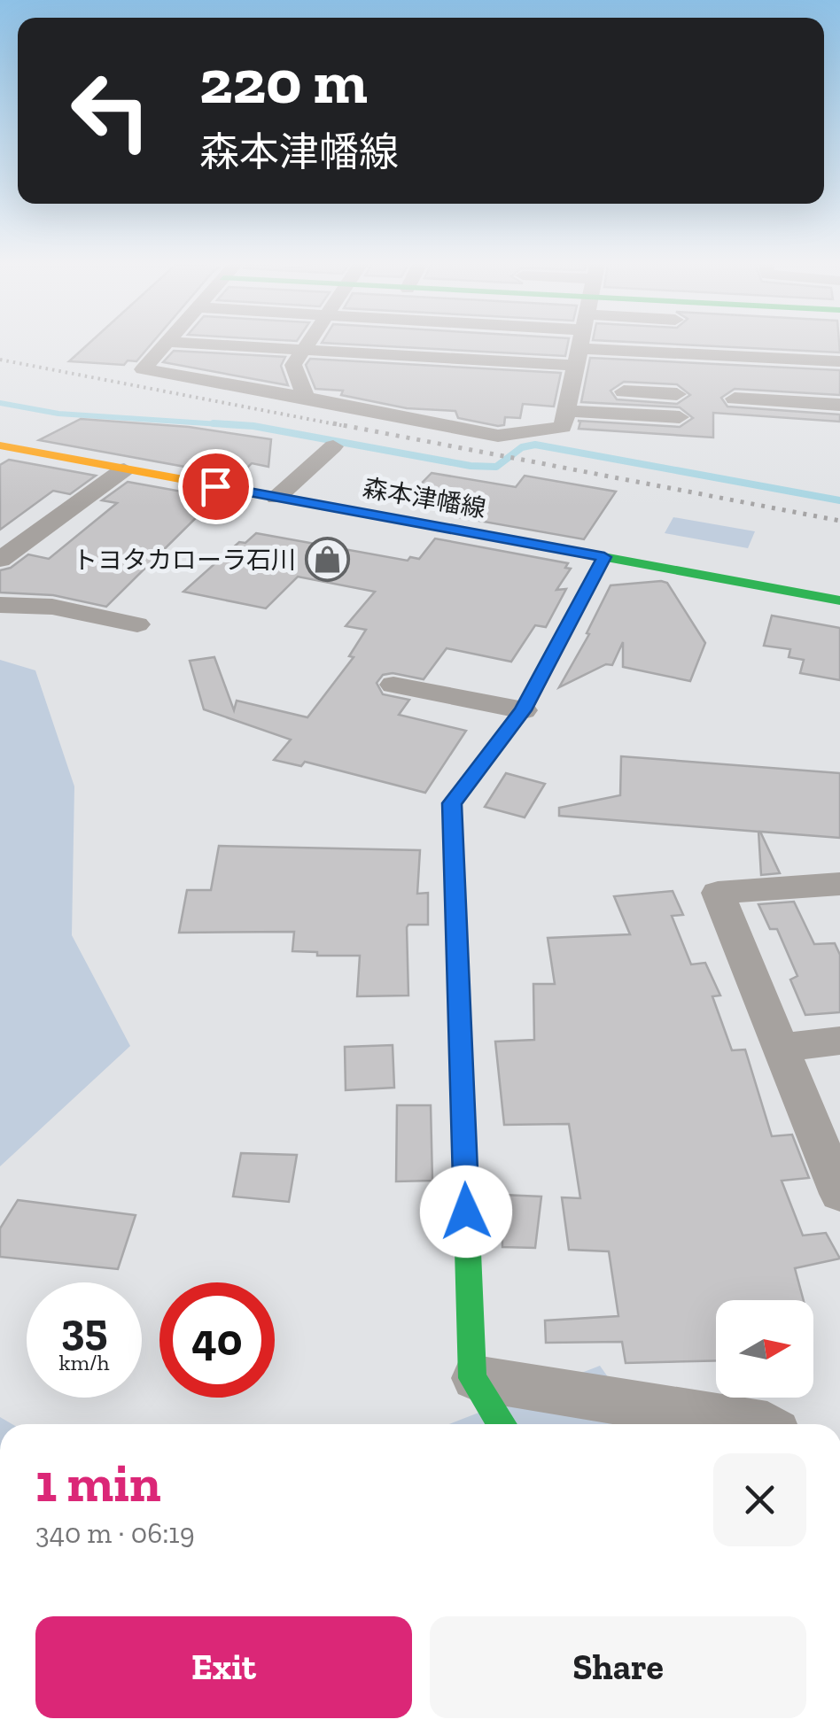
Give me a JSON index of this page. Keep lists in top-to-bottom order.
{
  "streets": {
    "street": ["森本津幡線"]
  },
  "places": {
    "shop": ["トヨタカローラ石川"]
  },
  "north": "right",
  "page": {
    "turn": ["220 m", "森本津幡線"],
    "speed": "35 km/h",
    "limit": "40",
    "heading": ["1 min", "340 m · 06:19"],
    "buttons": ["Exit", "Share"]
  }
}
